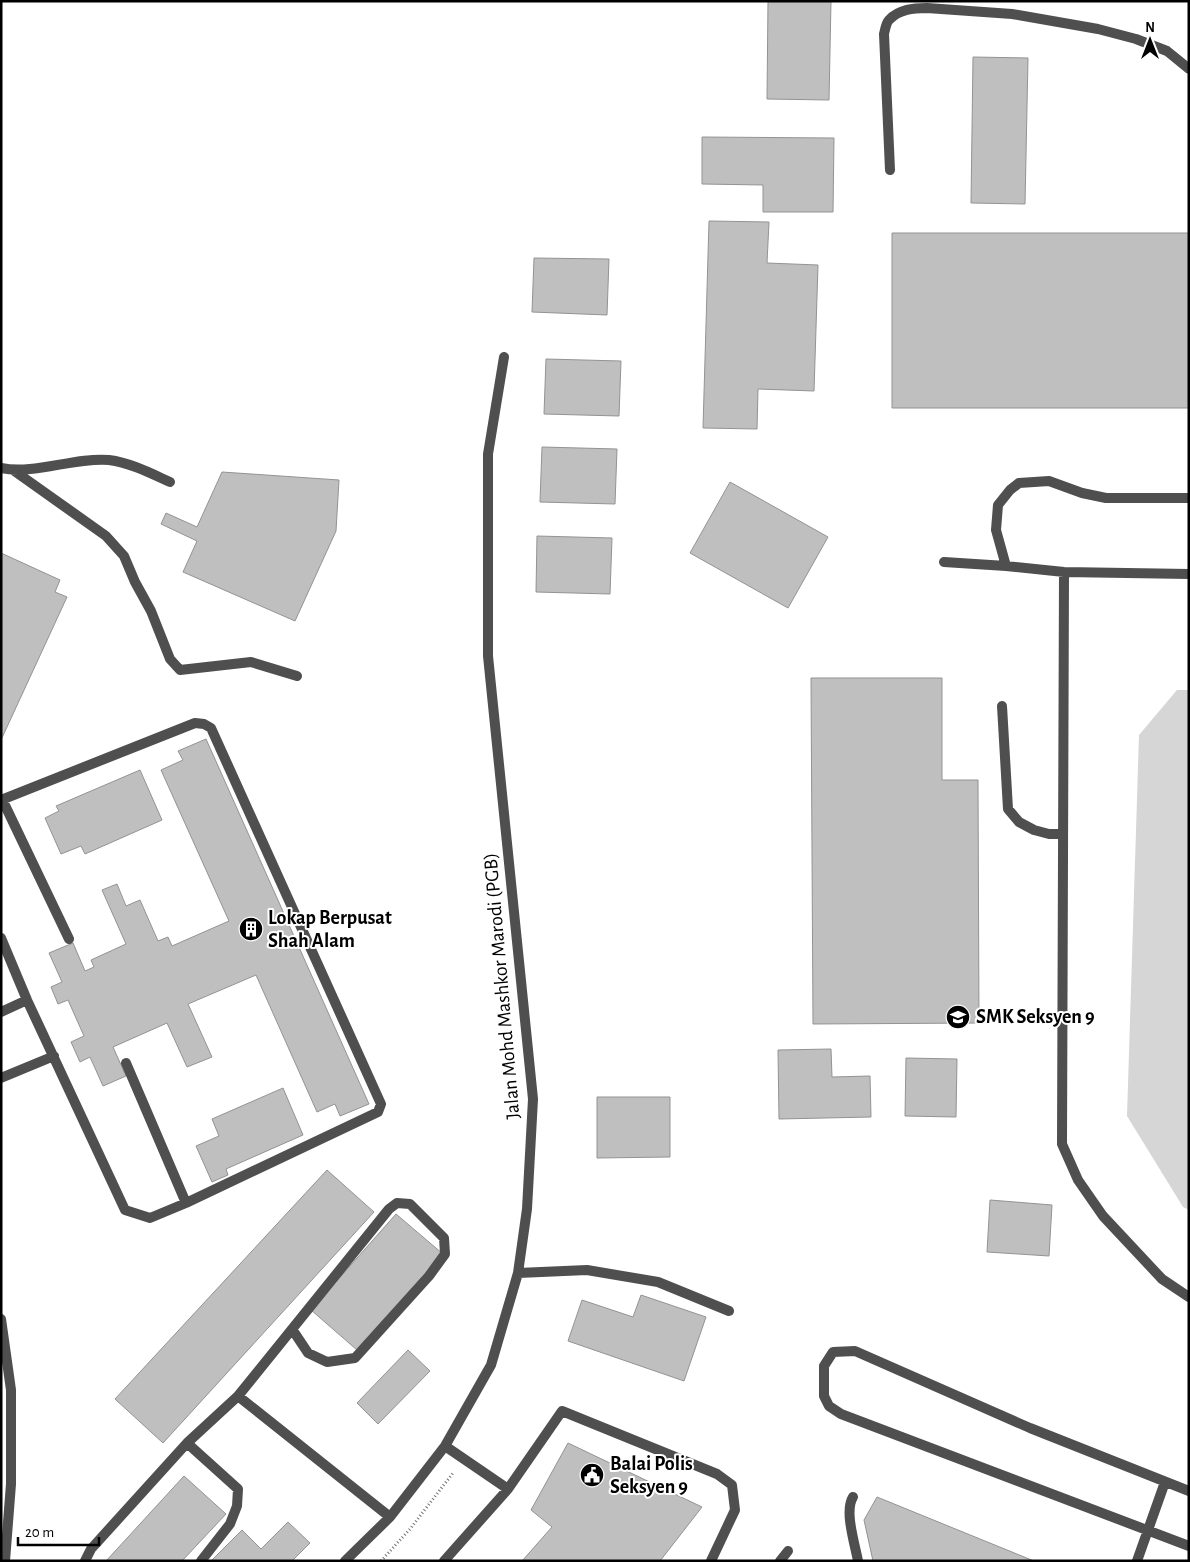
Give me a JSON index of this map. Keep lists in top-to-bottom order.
{
  "streets": {
    "lane": ["Jalan Mohd Mashkor Marodi (PGB)"]
  },
  "places": {
    "building": ["Lokap Berpusat Shah Alam"],
    "school or university": ["SMK Seksyen 9"],
    "public building": ["Balai Polis Seksyen 9"]
  },
  "scale_bar": "20 m",
  "north": "top"
}
